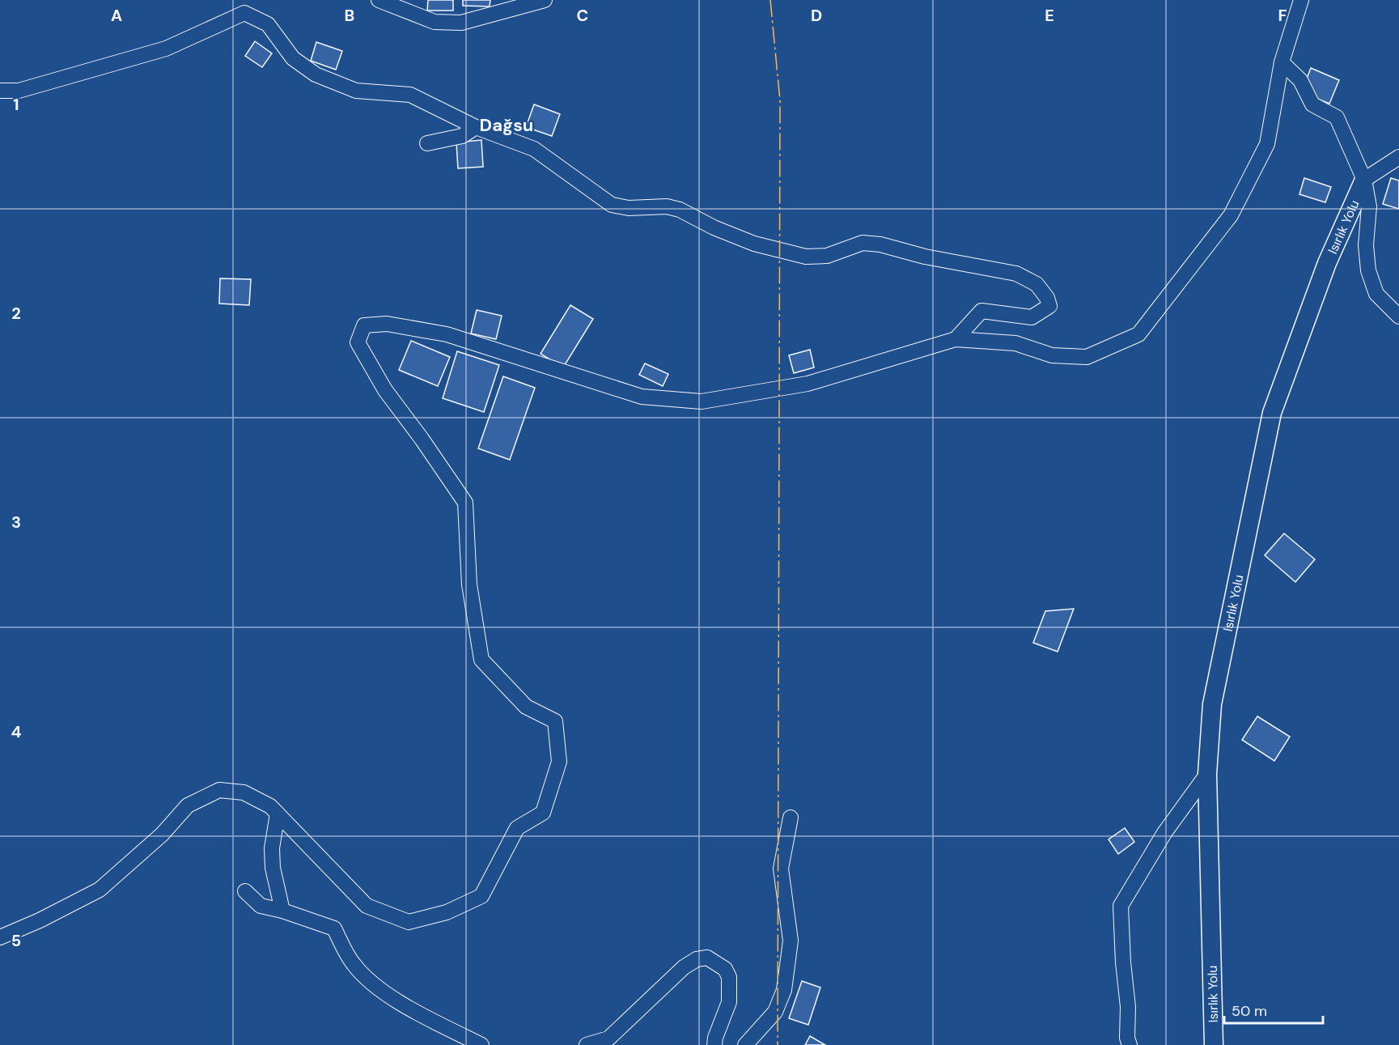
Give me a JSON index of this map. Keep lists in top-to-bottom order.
{
  "streets": {
    "main road": ["Isırlık Yolu"]
  },
  "districts": ["Dağsu"],
  "scale_bar": "50 m",
  "grid": {
    "columns": [
      "A",
      "B",
      "C",
      "D",
      "E",
      "F"
    ],
    "rows": [
      "1",
      "2",
      "3",
      "4",
      "5"
    ]
  }
}
